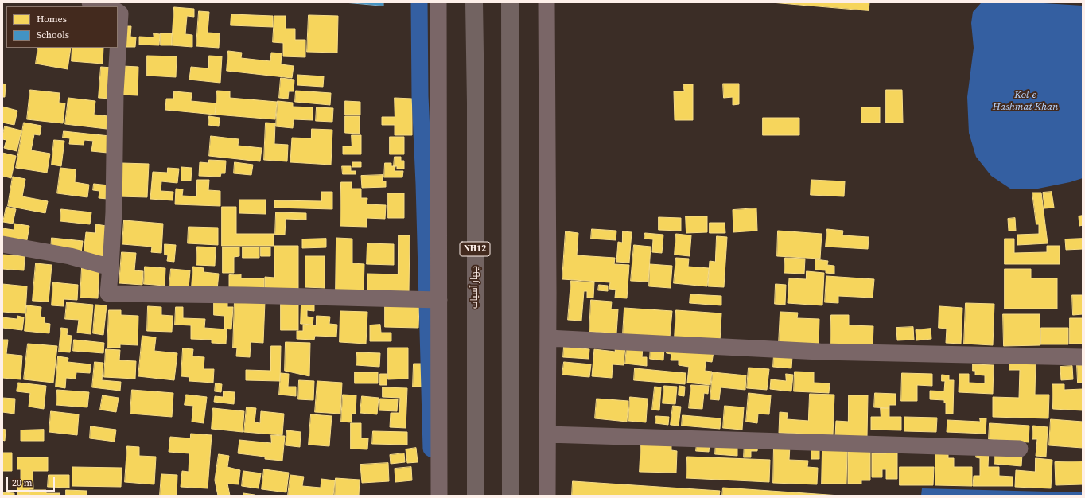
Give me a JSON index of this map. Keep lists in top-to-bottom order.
{
  "streets": {
    "highway": ["NH12", "چهار آسیاب"]
  },
  "water": ["Kol-e Hashmat Khan"],
  "legend": ["Homes", "Schools"],
  "scale_bar": "20 m"
}
